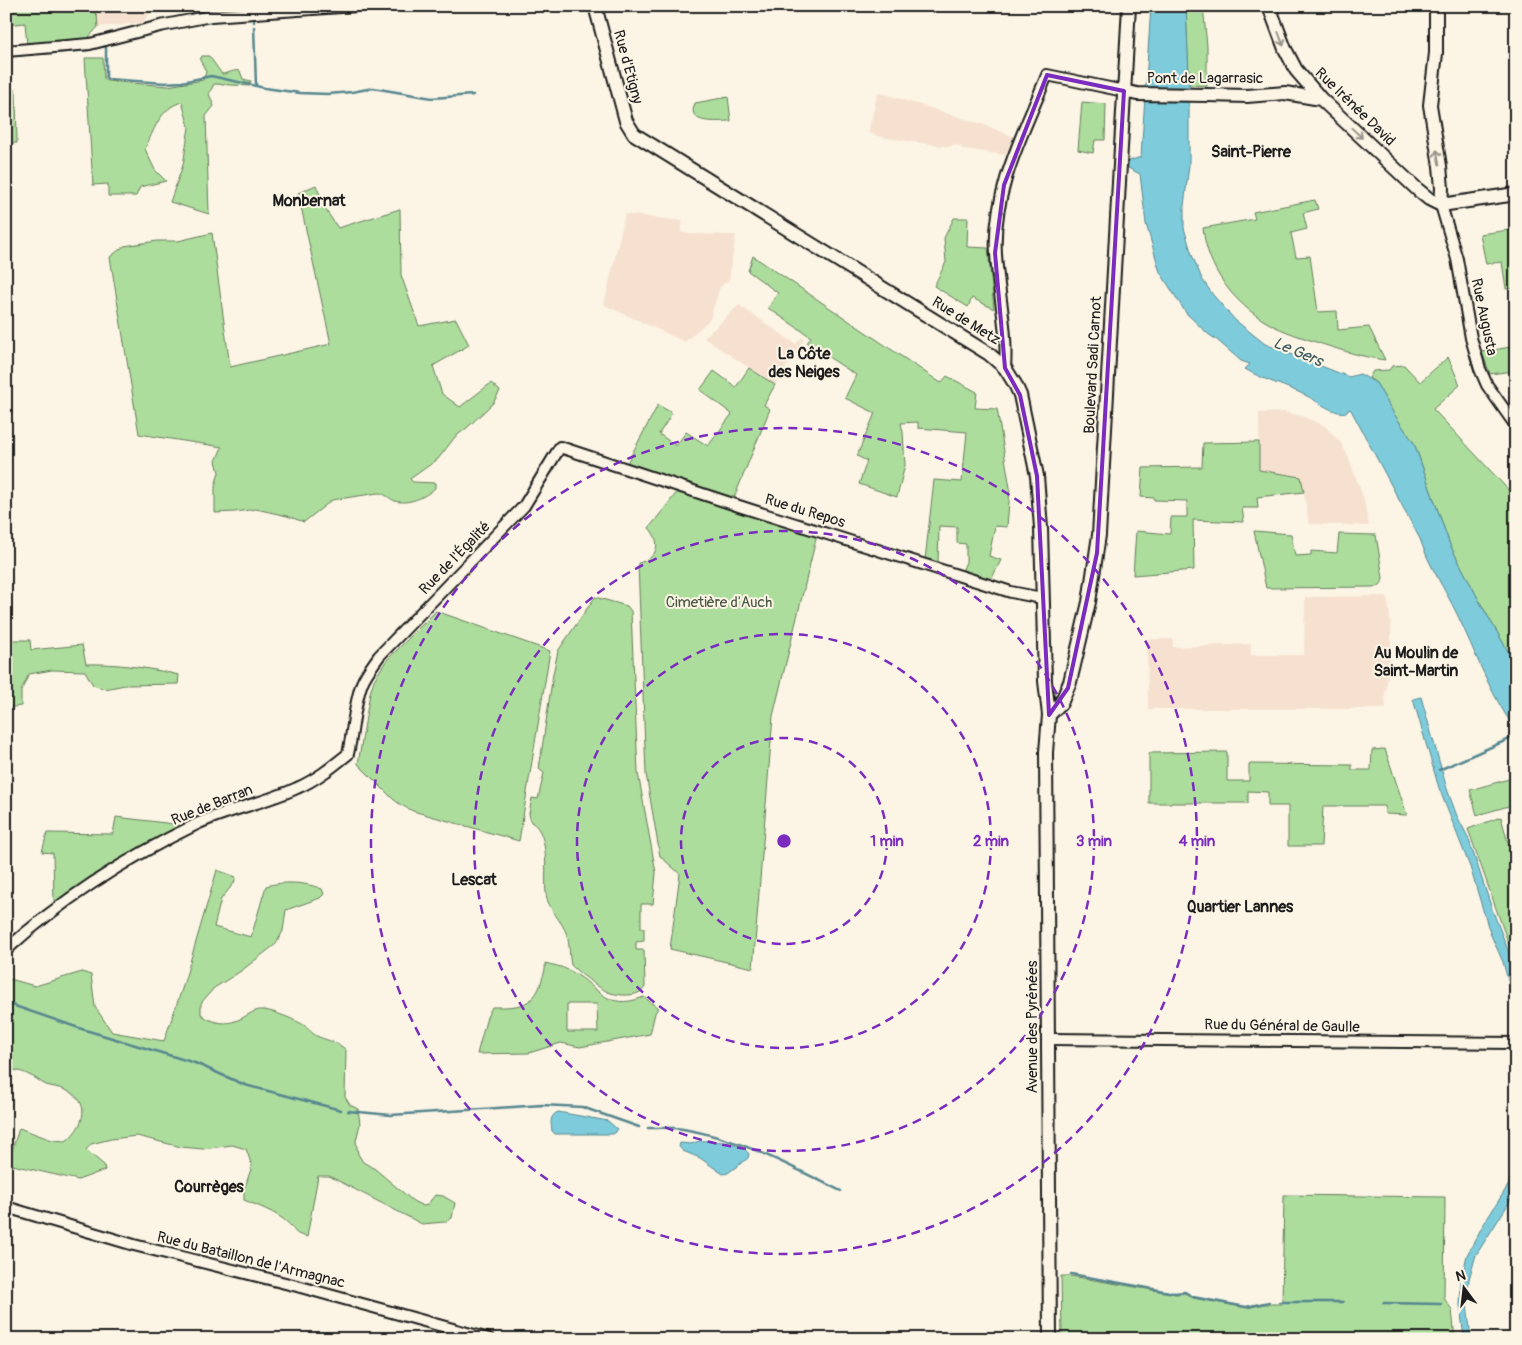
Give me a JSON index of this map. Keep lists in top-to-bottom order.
{
  "streets": {
    "main road": [
      "Rue d'Etigny",
      "Pont de Lagarrasic",
      "Rue Irénée David",
      "Rue de Metz",
      "Boulevard Sadi Carnot",
      "Avenue des Pyrénées"
    ],
    "street": [
      "Rue Augusta",
      "Rue du Repos",
      "Rue de l'Égalité",
      "Rue de Barran",
      "Rue du Général de Gaulle",
      "Rue du Bataillon de l'Armagnac"
    ]
  },
  "crossings": [
    ["Rue d'Etigny", "Rue de Metz"],
    ["Pont de Lagarrasic", "Rue Irénée David"],
    ["Pont de Lagarrasic", "Boulevard Sadi Carnot"],
    ["Rue Irénée David", "Rue Augusta"],
    ["Rue de Metz", "Boulevard Sadi Carnot"],
    ["Rue de Metz", "Rue du Repos"],
    ["Rue de Metz", "Avenue des Pyrénées"],
    ["Boulevard Sadi Carnot", "Avenue des Pyrénées"],
    ["Rue du Repos", "Rue de l'Égalité"],
    ["Rue de l'Égalité", "Rue de Barran"],
    ["Rue du Général de Gaulle", "Avenue des Pyrénées"]
  ],
  "one_way": ["Rue Irénée David"],
  "districts": [
    "Saint-Pierre",
    "Monbernat",
    "La Côte des Neiges",
    "Au Moulin de Saint-Martin",
    "Lescat",
    "Quartier Lannes",
    "Courrèges"
  ],
  "water": ["Le Gers"],
  "parks": ["Cimetière d'Auch"],
  "north": "top",
  "rings": [
    "1 min",
    "2 min",
    "3 min",
    "4 min"
  ]
}
